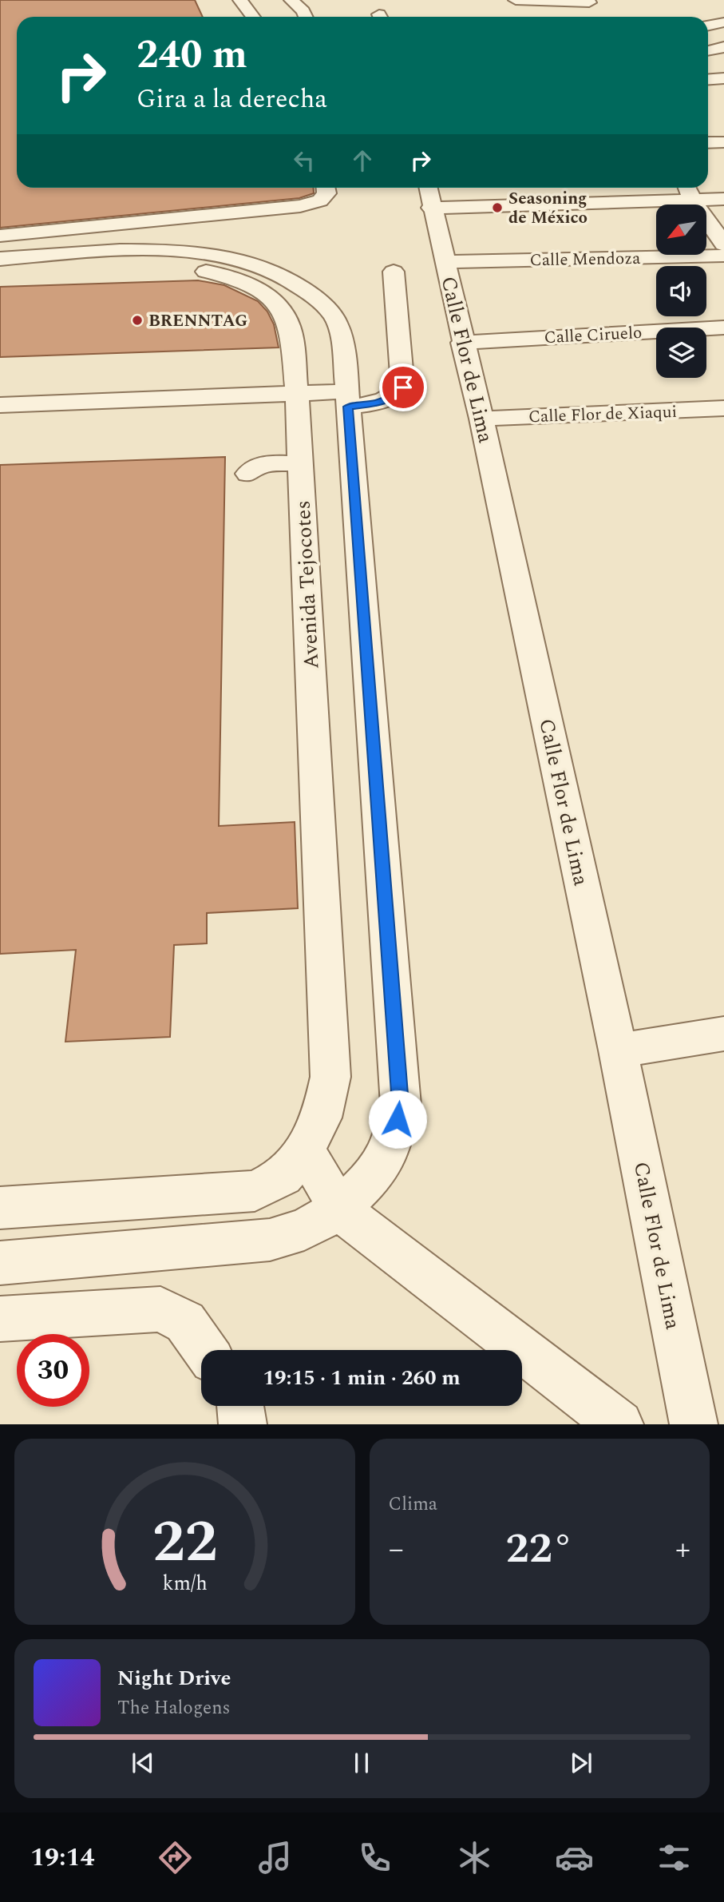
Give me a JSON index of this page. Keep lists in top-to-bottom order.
{
  "streets": {
    "street": [
      "Calle Mendoza",
      "Calle Ciruelo",
      "Calle Flor de Lima",
      "Calle Flor de Xiaqui",
      "Avenida Tejocotes"
    ]
  },
  "crossings": [
    ["Calle Mendoza", "Calle Flor de Lima"],
    ["Calle Ciruelo", "Calle Flor de Lima"],
    ["Calle Flor de Lima", "Calle Flor de Xiaqui"]
  ],
  "places": ["Seasoning de México", "BRENNTAG"],
  "north": "bottom left",
  "page": {
    "turn": ["240 m", "Gira a la derecha"],
    "limit": "30",
    "trip": "19:15 · 1 min · 260 m",
    "tile": "Clima",
    "heat": ["−", "22°", "+"],
    "song": ["Night Drive", "The Halogens"],
    "tabs": "19:14",
    "gauge": ["22", "km/h"]
  }
}
